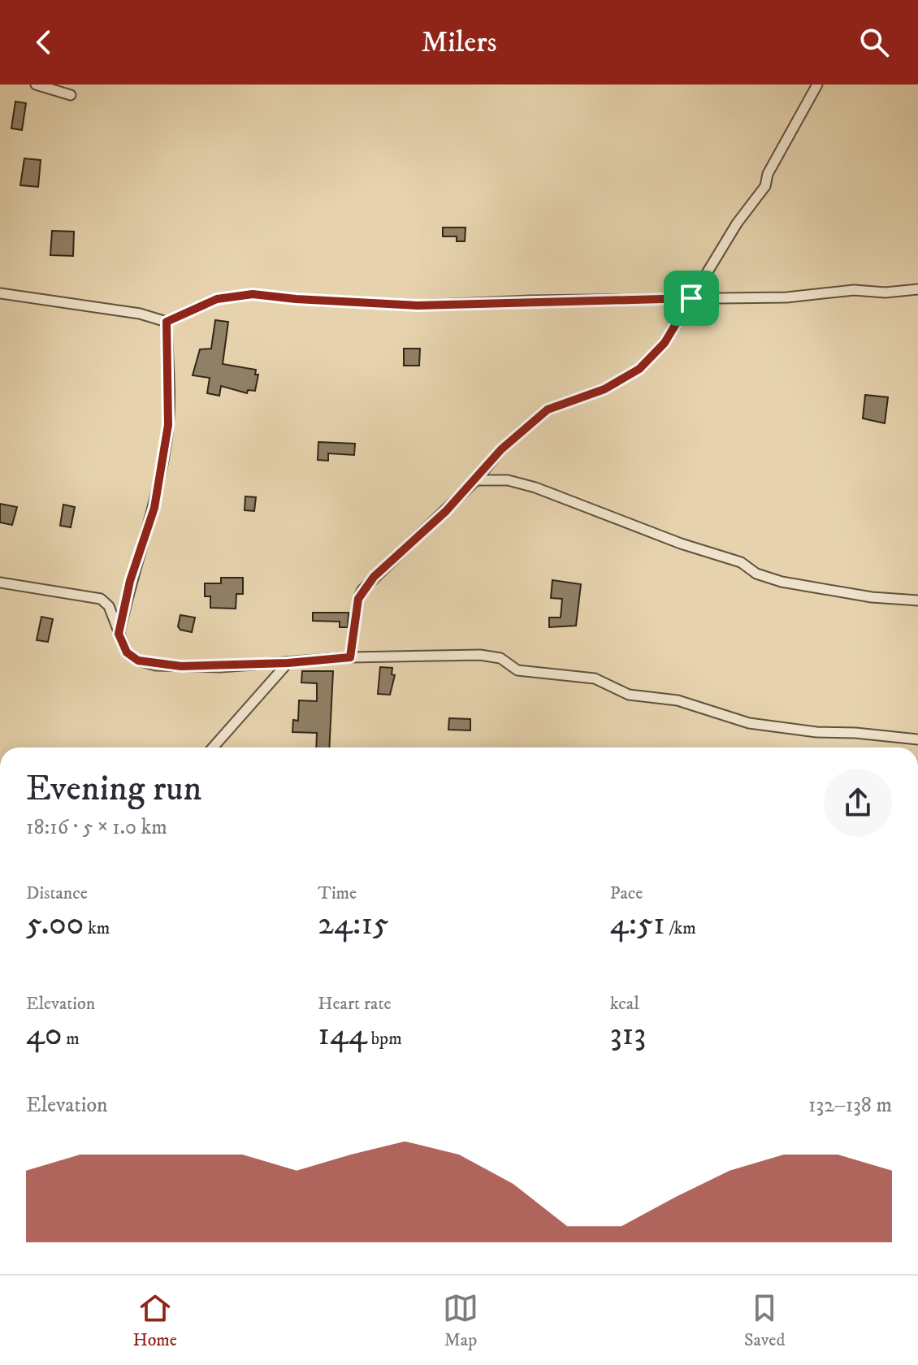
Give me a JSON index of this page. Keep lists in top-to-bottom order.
{
  "page": {
    "header": "Milers",
    "heading": ["Evening run", "18:16 · 5 × 1.0 km"],
    "stats": [
      ["Distance", "5.00 km"],
      ["Time", "24:15"],
      ["Pace", "4:51 /km"],
      ["Elevation", "40 m"],
      ["Heart rate", "144 bpm"],
      ["kcal", "313"]
    ],
    "chart": ["Elevation", "132–138 m"],
    "tabs": ["Home", "Map", "Saved"]
  }
}
